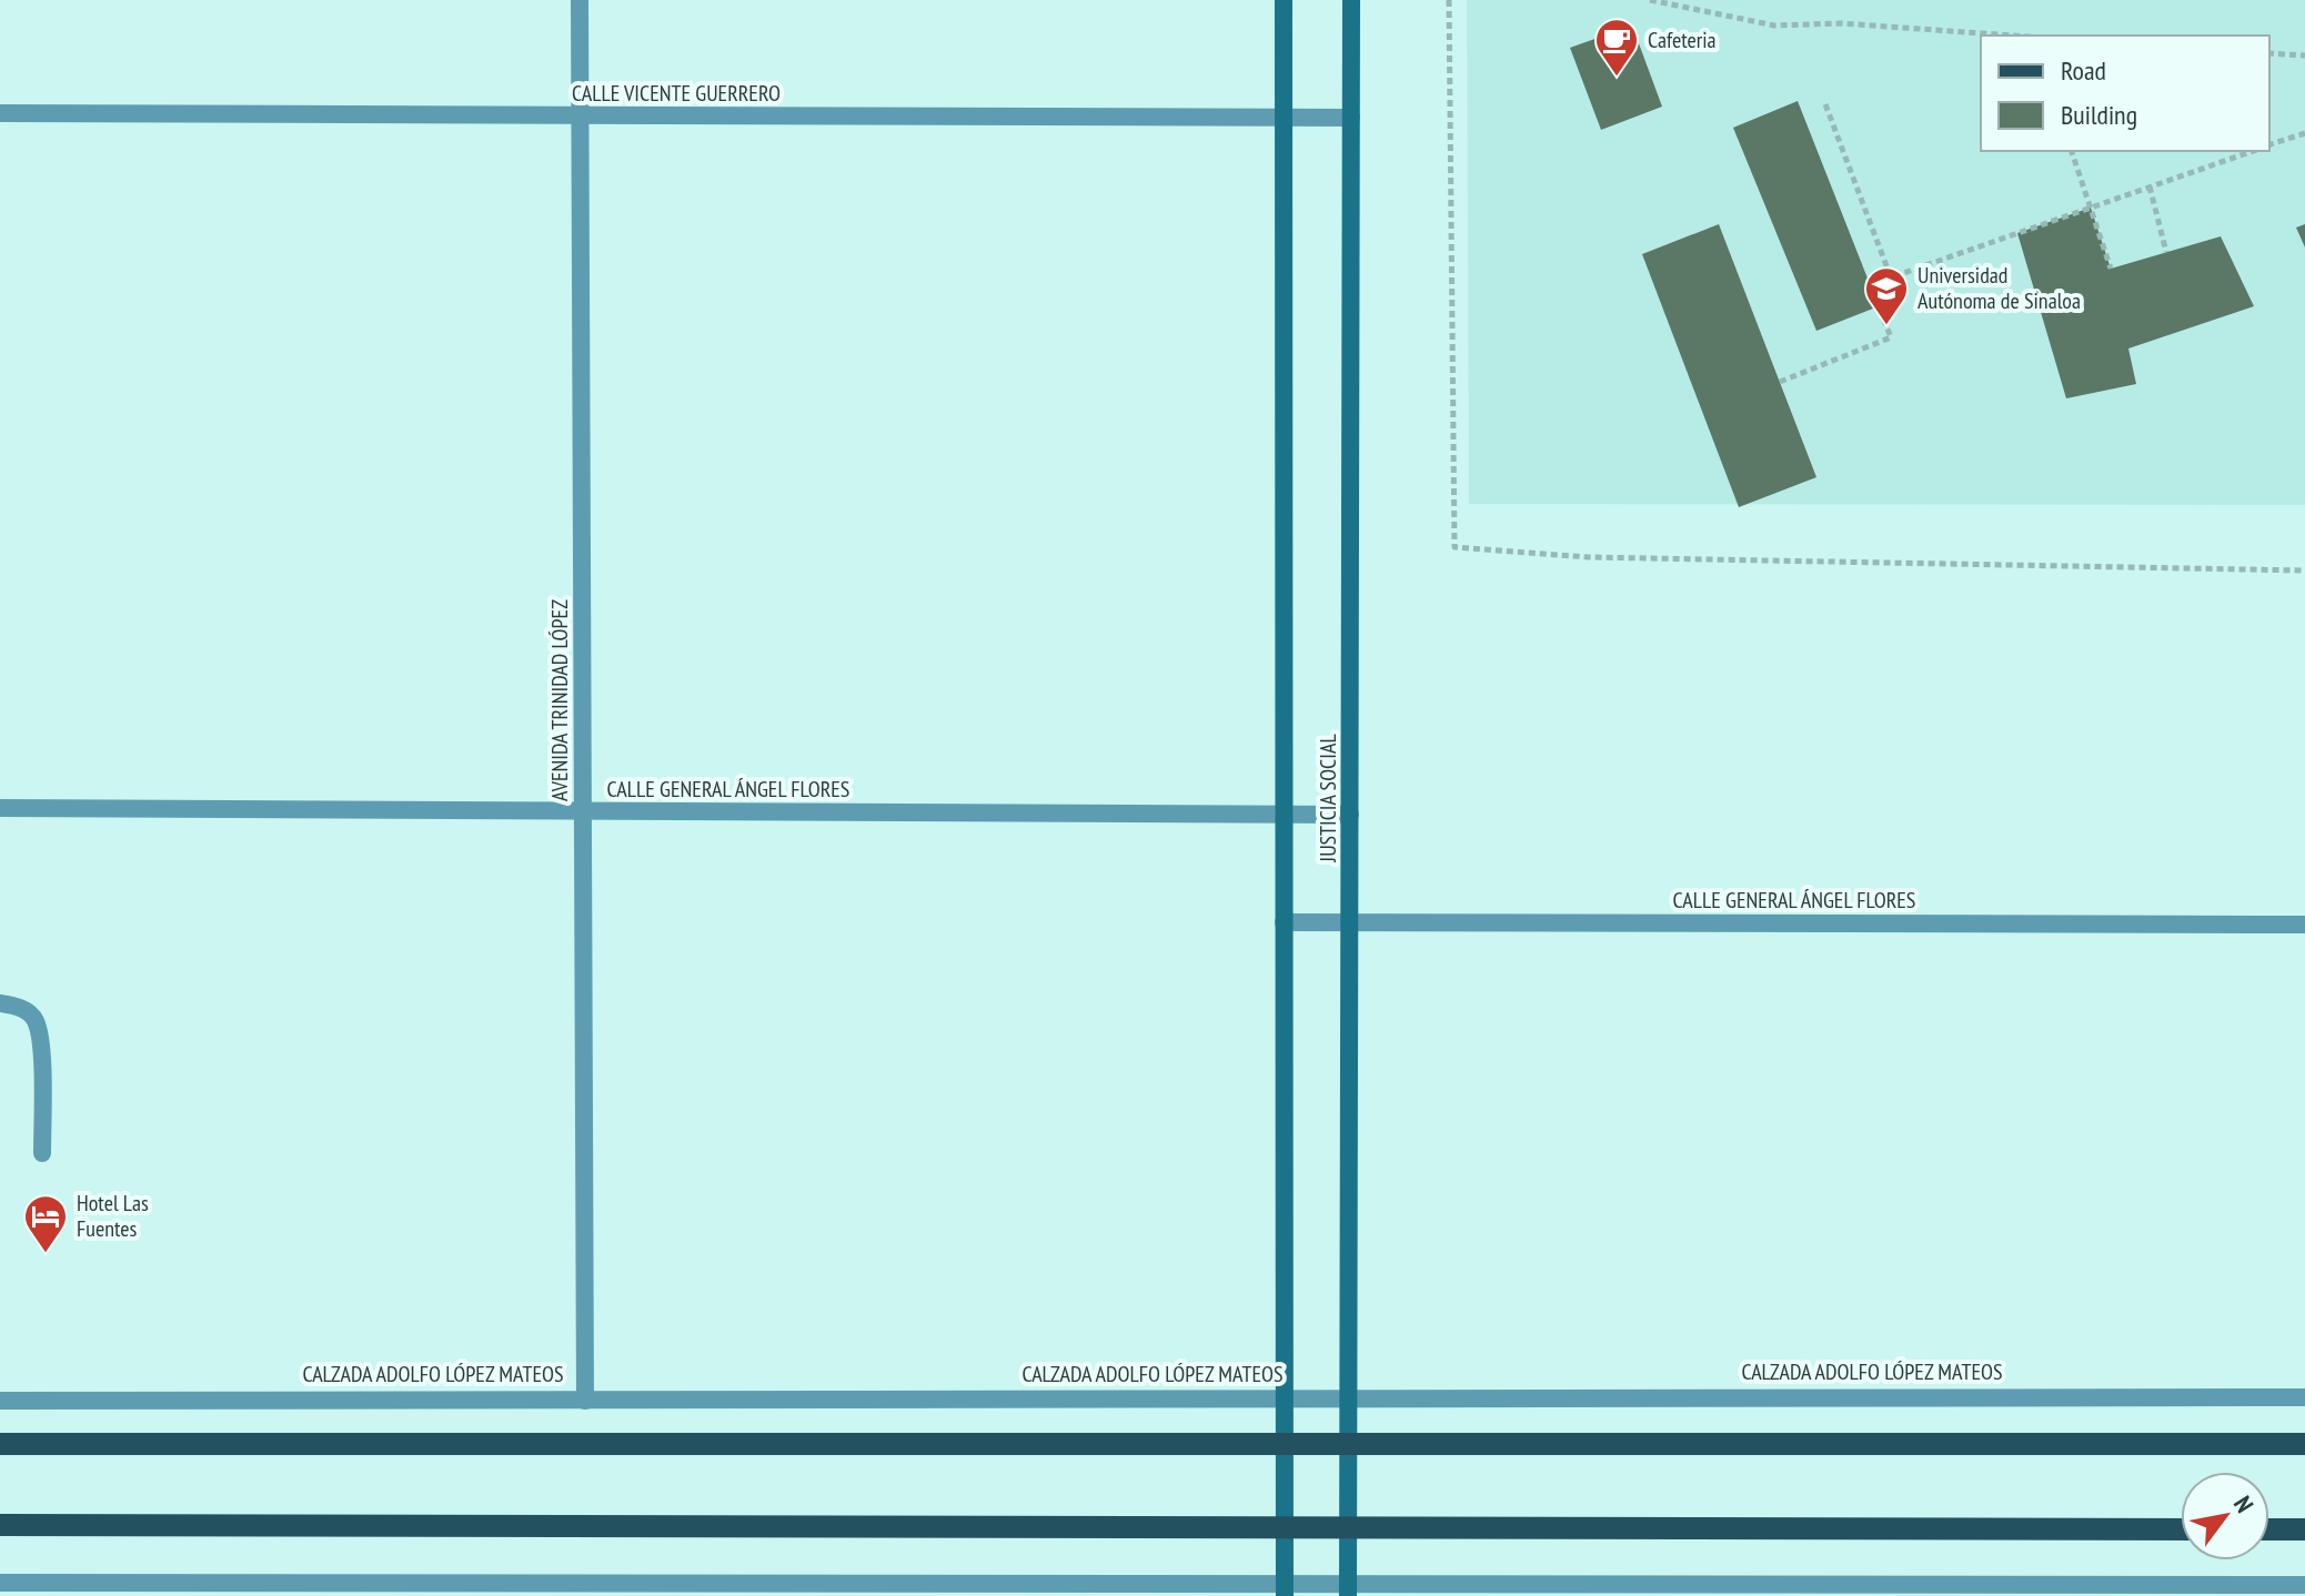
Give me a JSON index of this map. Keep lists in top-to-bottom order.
{
  "streets": {
    "street": [
      "CALLE VICENTE GUERRERO",
      "AVENIDA TRINIDAD LÓPEZ",
      "CALLE GENERAL ÁNGEL FLORES",
      "JUSTICIA SOCIAL",
      "CALZADA ADOLFO LÓPEZ MATEOS"
    ]
  },
  "crossings": [
    ["CALLE VICENTE GUERRERO", "AVENIDA TRINIDAD LÓPEZ"],
    ["CALLE VICENTE GUERRERO", "JUSTICIA SOCIAL"],
    ["AVENIDA TRINIDAD LÓPEZ", "CALLE GENERAL ÁNGEL FLORES"],
    ["AVENIDA TRINIDAD LÓPEZ", "CALZADA ADOLFO LÓPEZ MATEOS"],
    ["CALLE GENERAL ÁNGEL FLORES", "JUSTICIA SOCIAL"],
    ["JUSTICIA SOCIAL", "CALZADA ADOLFO LÓPEZ MATEOS"]
  ],
  "places": {
    "cafe": ["Cafeteria"],
    "school or university": ["Universidad Autónoma de Sinaloa"],
    "hotel": ["Hotel Las Fuentes"]
  },
  "legend": ["Road", "Building"],
  "north": "top right"
}
